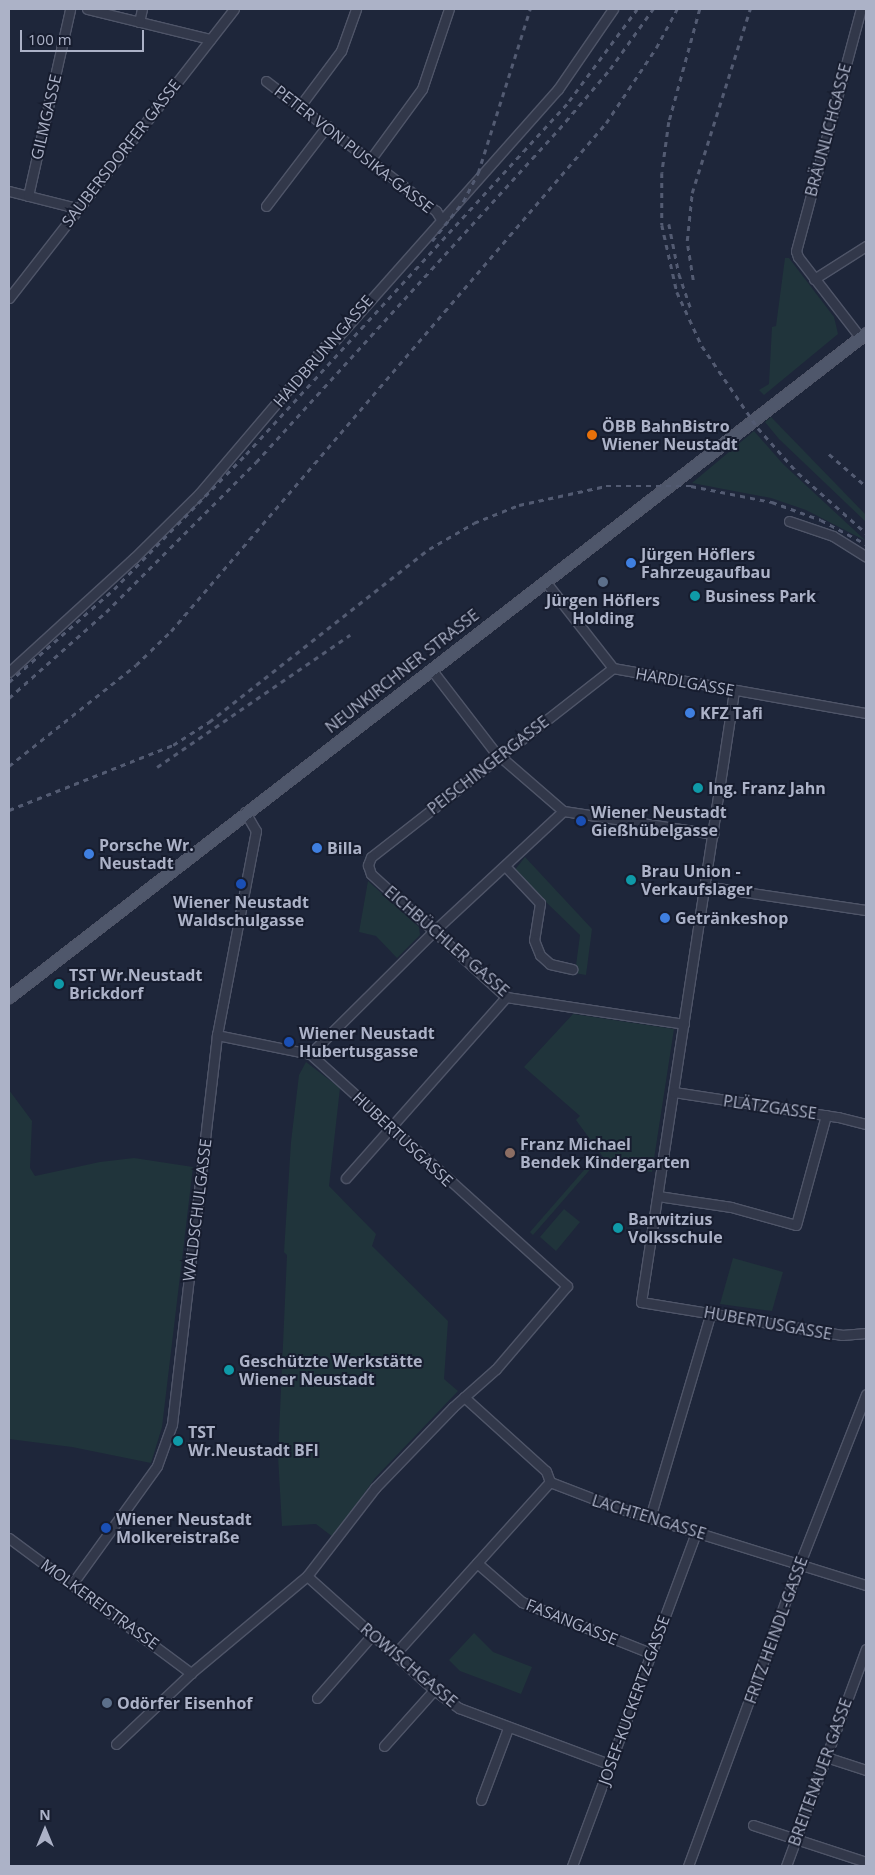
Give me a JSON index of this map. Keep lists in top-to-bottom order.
{
  "streets": {
    "main road": ["NEUNKIRCHNER STRASSE"],
    "street": [
      "GILMGASSE",
      "BRÄUNLICHGASSE",
      "PETER VON PUSIKA-GASSE",
      "SAUBERSDORFER GASSE",
      "HAIDBRUNNGASSE",
      "HARDLGASSE",
      "PEISCHINGERGASSE",
      "EICHBÜCHLER GASSE",
      "PLÄTZGASSE",
      "HUBERTUSGASSE",
      "WALDSCHULGASSE",
      "LACHTENGASSE",
      "MOLKEREISTRASSE",
      "FASANGASSE",
      "FRITZ HEINDL-GASSE",
      "ROWISCHGASSE",
      "JOSEF-KUCKERTZ-GASSE",
      "BREITENAUER GASSE"
    ]
  },
  "crossings": [
    ["PETER VON PUSIKA-GASSE", "HAIDBRUNNGASSE"],
    ["NEUNKIRCHNER STRASSE", "HARDLGASSE"],
    ["NEUNKIRCHNER STRASSE", "WALDSCHULGASSE"],
    ["HARDLGASSE", "PEISCHINGERGASSE"],
    ["PEISCHINGERGASSE", "EICHBÜCHLER GASSE"],
    ["HUBERTUSGASSE", "LACHTENGASSE"],
    ["WALDSCHULGASSE", "MOLKEREISTRASSE"],
    ["LACHTENGASSE", "FRITZ HEINDL-GASSE"],
    ["LACHTENGASSE", "JOSEF-KUCKERTZ-GASSE"],
    ["FASANGASSE", "JOSEF-KUCKERTZ-GASSE"],
    ["ROWISCHGASSE", "JOSEF-KUCKERTZ-GASSE"]
  ],
  "places": [
    "ÖBB BahnBistro Wiener Neustadt",
    "Jürgen Höflers Fahrzeugaufbau",
    "Jürgen Höflers Holding",
    "Business Park",
    "KFZ Tafi",
    "Ing. Franz Jahn",
    "Wiener Neustadt Gießhübelgasse",
    "Billa",
    "Porsche Wr. Neustadt",
    "Brau Union - Verkaufslager",
    "Wiener Neustadt Waldschulgasse",
    "Getränkeshop",
    "TST Wr.Neustadt Brickdorf",
    "Wiener Neustadt Hubertusgasse",
    "Franz Michael Bendek Kindergarten",
    "Barwitzius Volksschule",
    "Geschützte Werkstätte Wiener Neustadt",
    "TST Wr.Neustadt BFI",
    "Wiener Neustadt Molkereistraße",
    "Odörfer Eisenhof"
  ],
  "scale_bar": "100 m",
  "north": "top"
}
